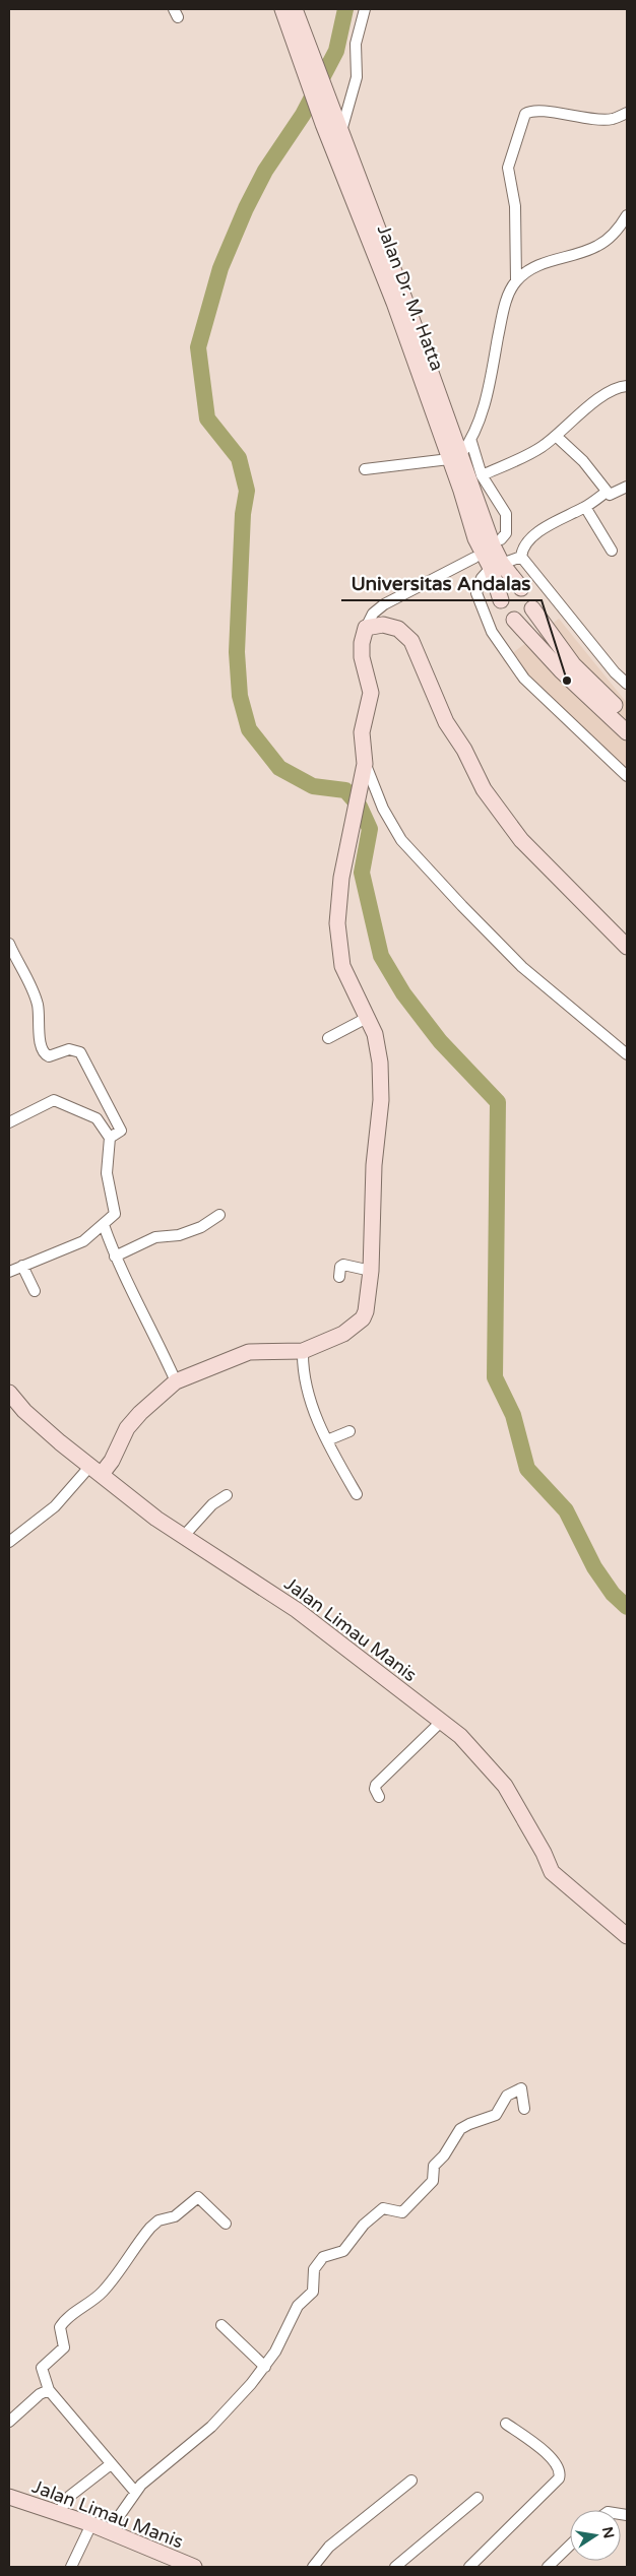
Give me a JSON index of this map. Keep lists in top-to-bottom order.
{
  "streets": {
    "street": ["Jalan Dr. M. Hatta", "Jalan Limau Manis"]
  },
  "places": ["Universitas Andalas"],
  "north": "right"
}
